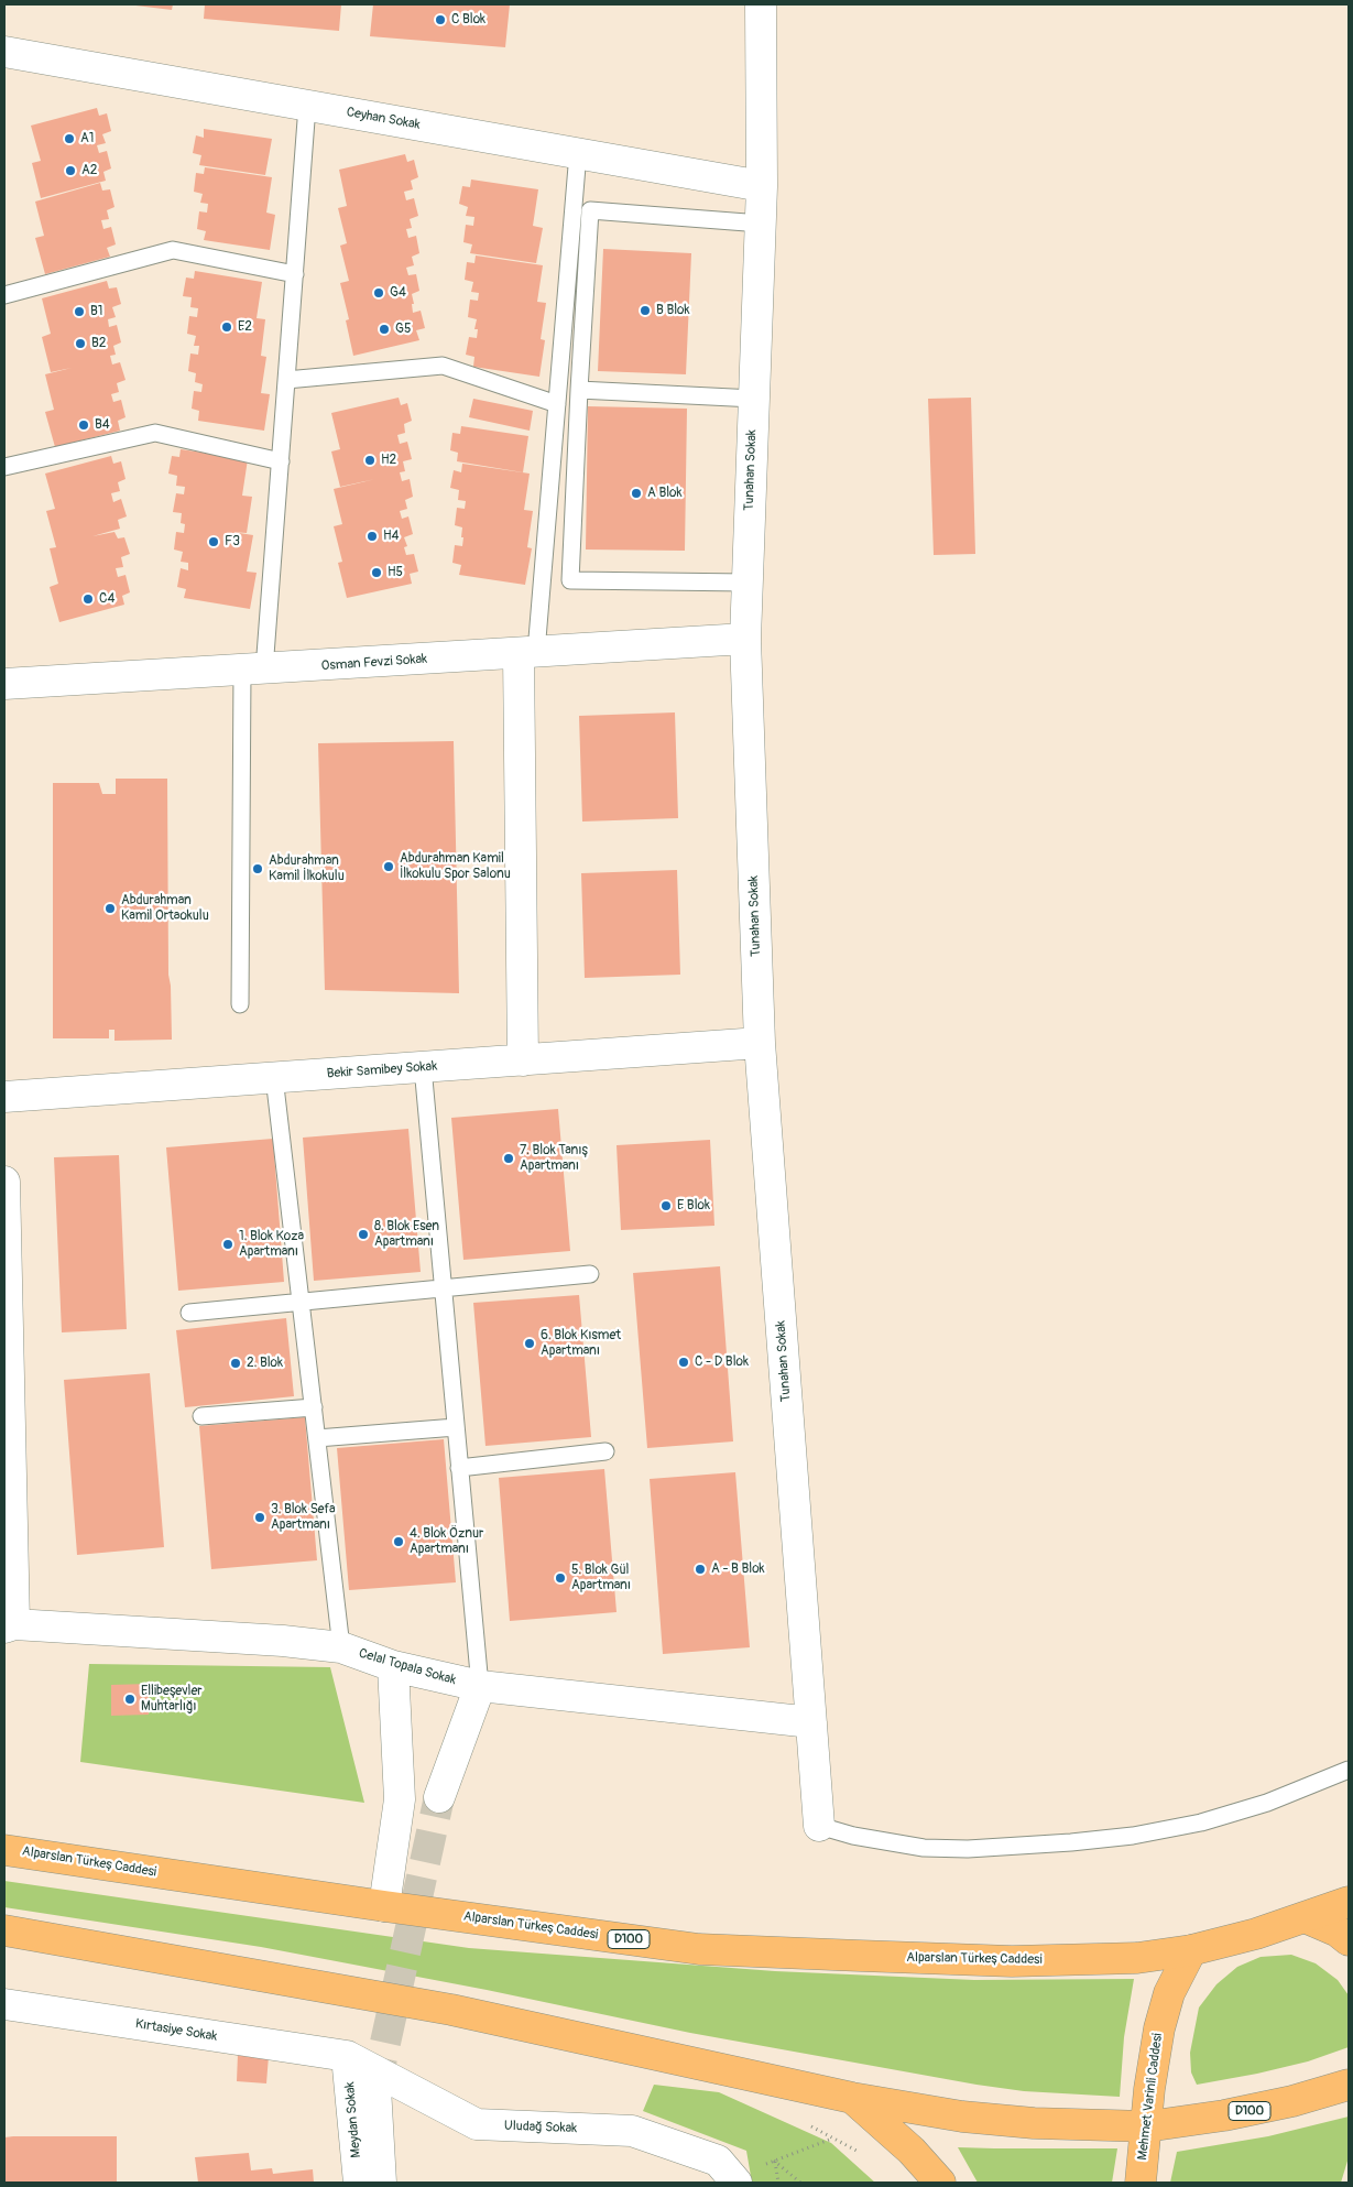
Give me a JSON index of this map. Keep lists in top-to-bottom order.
{
  "streets": {
    "main road": ["Alparslan Türkeş Caddesi", "D100", "Mehmet Varinli Caddesi"],
    "street": [
      "Ceyhan Sokak",
      "Tunahan Sokak",
      "Osman Fevzi Sokak",
      "Bekir Samibey Sokak",
      "Celal Topala Sokak",
      "Kırtasiye Sokak",
      "Meydan Sokak",
      "Uludağ Sokak"
    ]
  },
  "crossings": [
    ["Ceyhan Sokak", "Tunahan Sokak"],
    ["Tunahan Sokak", "Osman Fevzi Sokak"],
    ["Tunahan Sokak", "Bekir Samibey Sokak"],
    ["Tunahan Sokak", "Celal Topala Sokak"],
    ["Alparslan Türkeş Caddesi", "D100"],
    ["Alparslan Türkeş Caddesi", "Mehmet Varinli Caddesi"],
    ["D100", "Mehmet Varinli Caddesi"],
    ["Kırtasiye Sokak", "Meydan Sokak"],
    ["Kırtasiye Sokak", "Uludağ Sokak"],
    ["Meydan Sokak", "Uludağ Sokak"]
  ],
  "places": [
    "C Blok",
    "A1",
    "A2",
    "G4",
    "B Blok",
    "B1",
    "E2",
    "G5",
    "B2",
    "B4",
    "H2",
    "A Blok",
    "H4",
    "F3",
    "H5",
    "C4",
    "Abdurahman Kamil İlkokulu Spor Salonu",
    "Abdurahman Kamil İlkokulu",
    "Abdurahman Kamil Ortaokulu",
    "7. Blok Tanış Apartmanı",
    "E Blok",
    "8. Blok Esen Apartmanı",
    "1. Blok Koza Apartmanı",
    "6. Blok Kısmet Apartmanı",
    "C - D Blok",
    "2. Blok",
    "3. Blok Sefa Apartmanı",
    "4. Blok Öznur Apartmanı",
    "A - B Blok",
    "5. Blok Gül Apartmanı",
    "Ellibeşevler Muhtarlığı"
  ]
}
